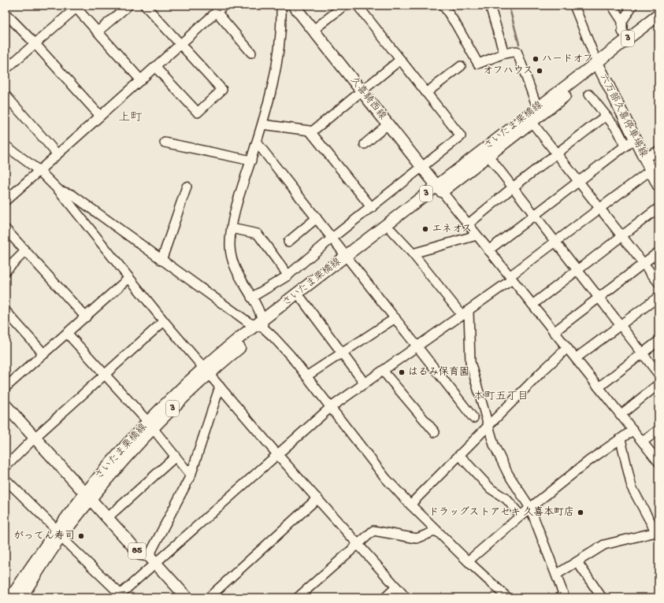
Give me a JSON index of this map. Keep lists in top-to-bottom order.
{
  "streets": {
    "main road": [
      "3",
      "久喜騎西線",
      "六万部久喜停車場線",
      "さいたま栗橋線",
      "85"
    ]
  },
  "crossings": [
    ["久喜騎西線", "さいたま栗橋線"],
    ["六万部久喜停車場線", "さいたま栗橋線"],
    ["さいたま栗橋線", "85"]
  ],
  "districts": ["上町", "本町五丁目"],
  "places": [
    "ハードオフ",
    "オフハウス",
    "エネオス",
    "はるみ保育園",
    "ドラッグストアセキ 久喜本町店",
    "がってん寿司"
  ]
}
